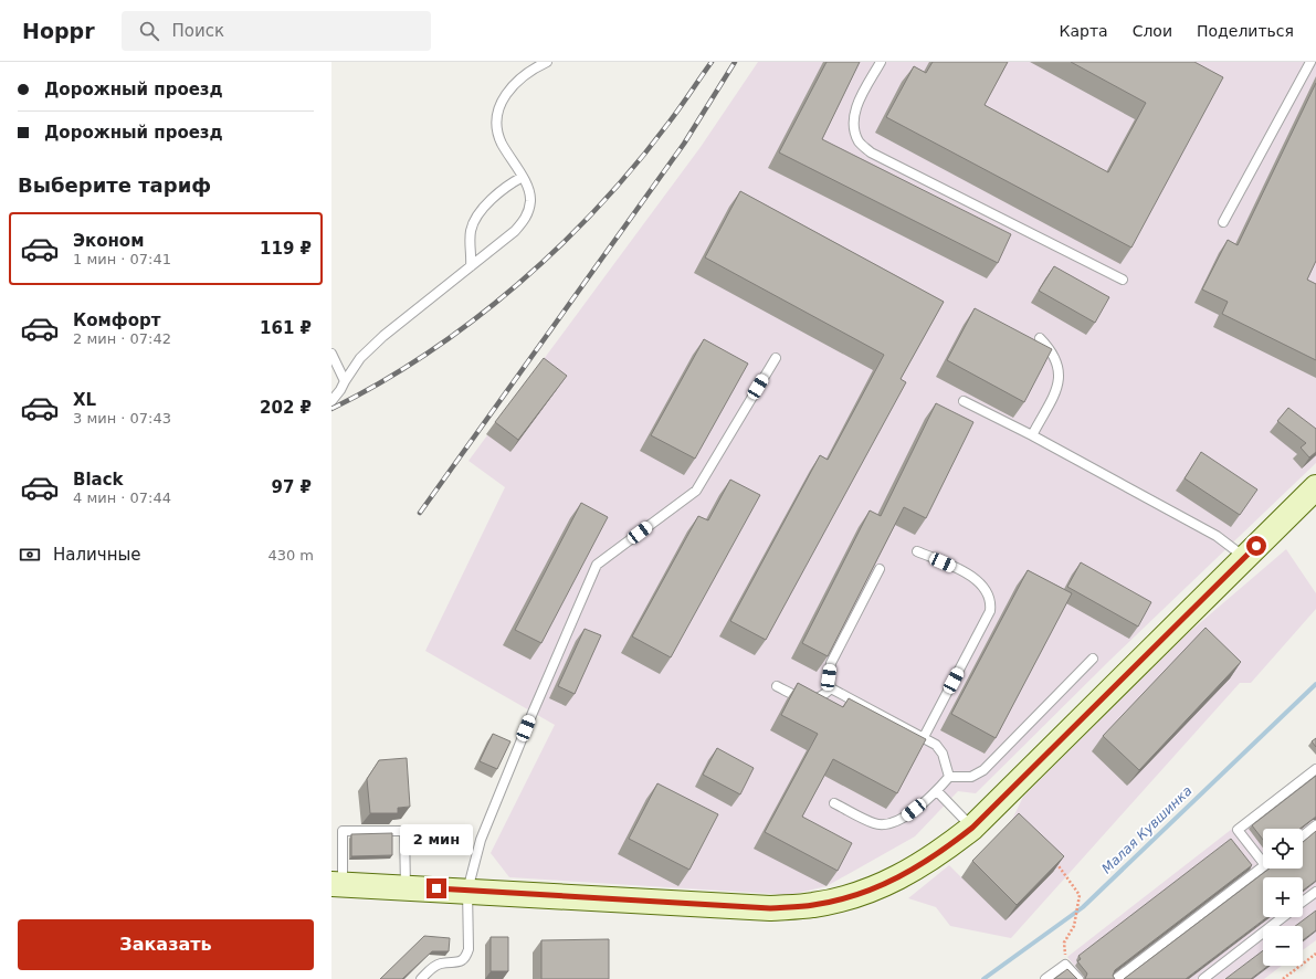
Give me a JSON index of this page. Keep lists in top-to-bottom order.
{
  "water": ["Малая Кувшинка"],
  "page": {
    "header": "Hoppr",
    "search": "Поиск",
    "nav": ["Карта", "Слои", "Поделиться"],
    "banner": ["Дорожный проезд", "Дорожный проезд"],
    "heading": "Выберите тариф",
    "list": [
      {
        "name": "Эконом",
        "note": "1 мин · 07:41",
        "value": "119 ₽"
      },
      {
        "name": "Комфорт",
        "note": "2 мин · 07:42",
        "value": "161 ₽"
      },
      {
        "name": "XL",
        "note": "3 мин · 07:43",
        "value": "202 ₽"
      },
      {
        "name": "Black",
        "note": "4 мин · 07:44",
        "value": "97 ₽"
      }
    ],
    "pay": ["Наличные", "430 m"],
    "bubble": "2 мин",
    "map_buttons": ["+", "−"],
    "buttons": "Заказать"
  }
}
